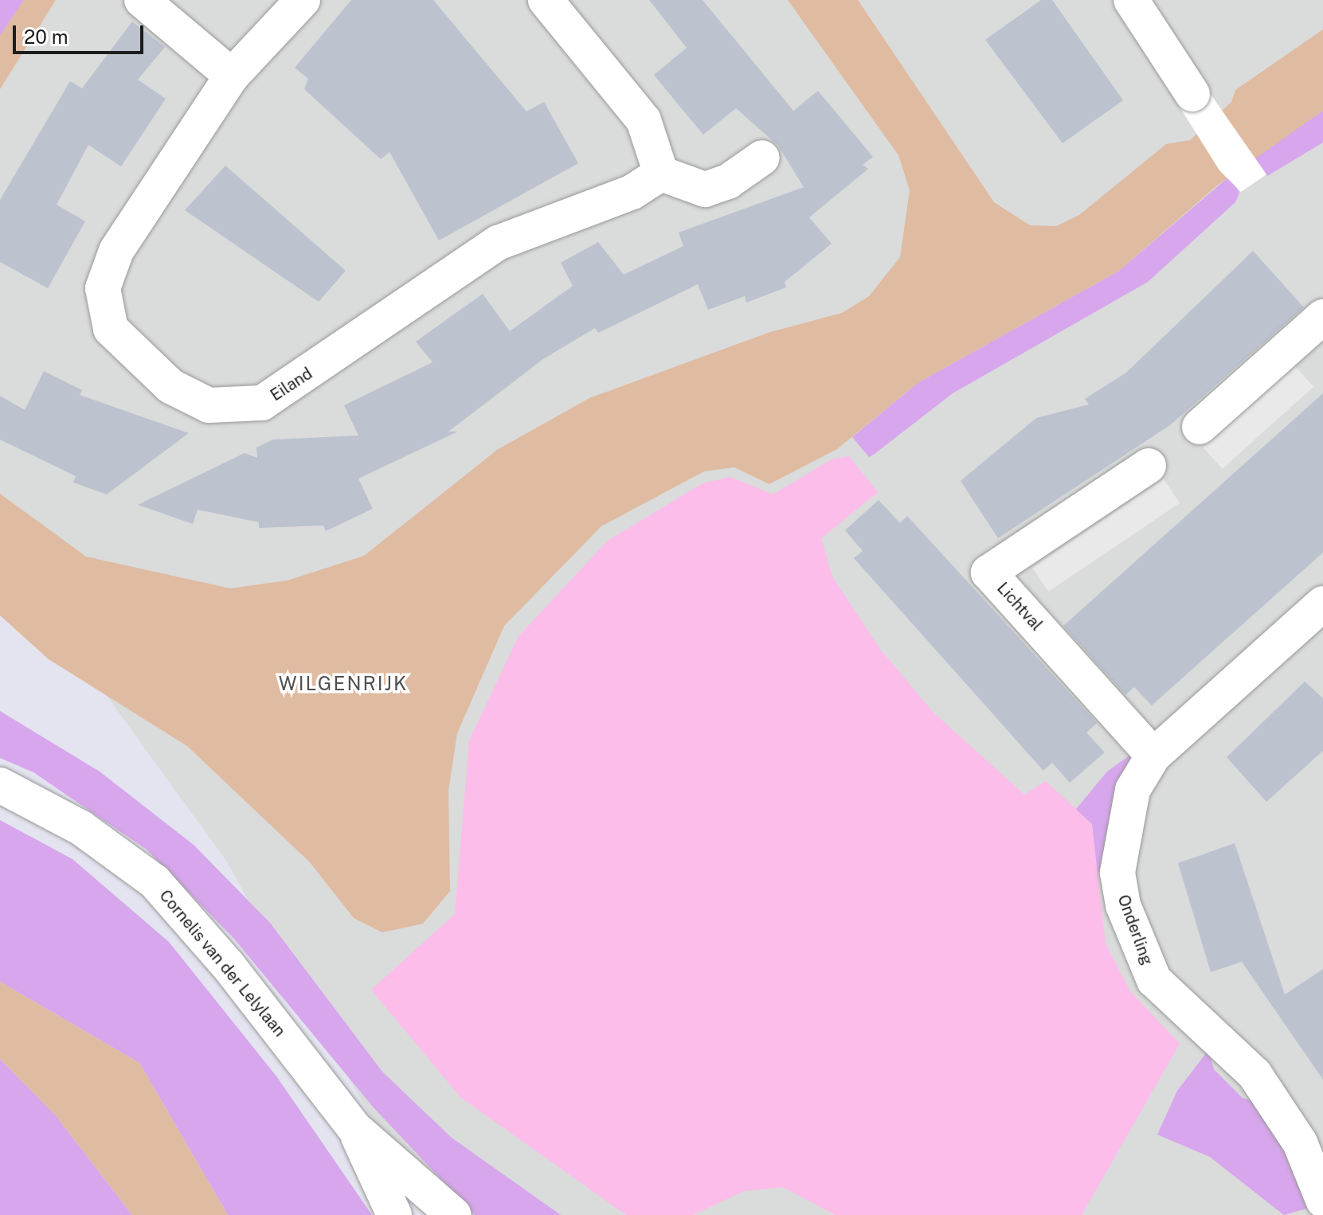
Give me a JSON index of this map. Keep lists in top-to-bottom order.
{
  "streets": {
    "street": [
      "Eiland",
      "Lichtval",
      "Onderling",
      "Cornelis van der Lelylaan"
    ]
  },
  "crossings": [
    ["Lichtval", "Onderling"]
  ],
  "districts": ["WILGENRIJK"],
  "scale_bar": "20 m"
}
